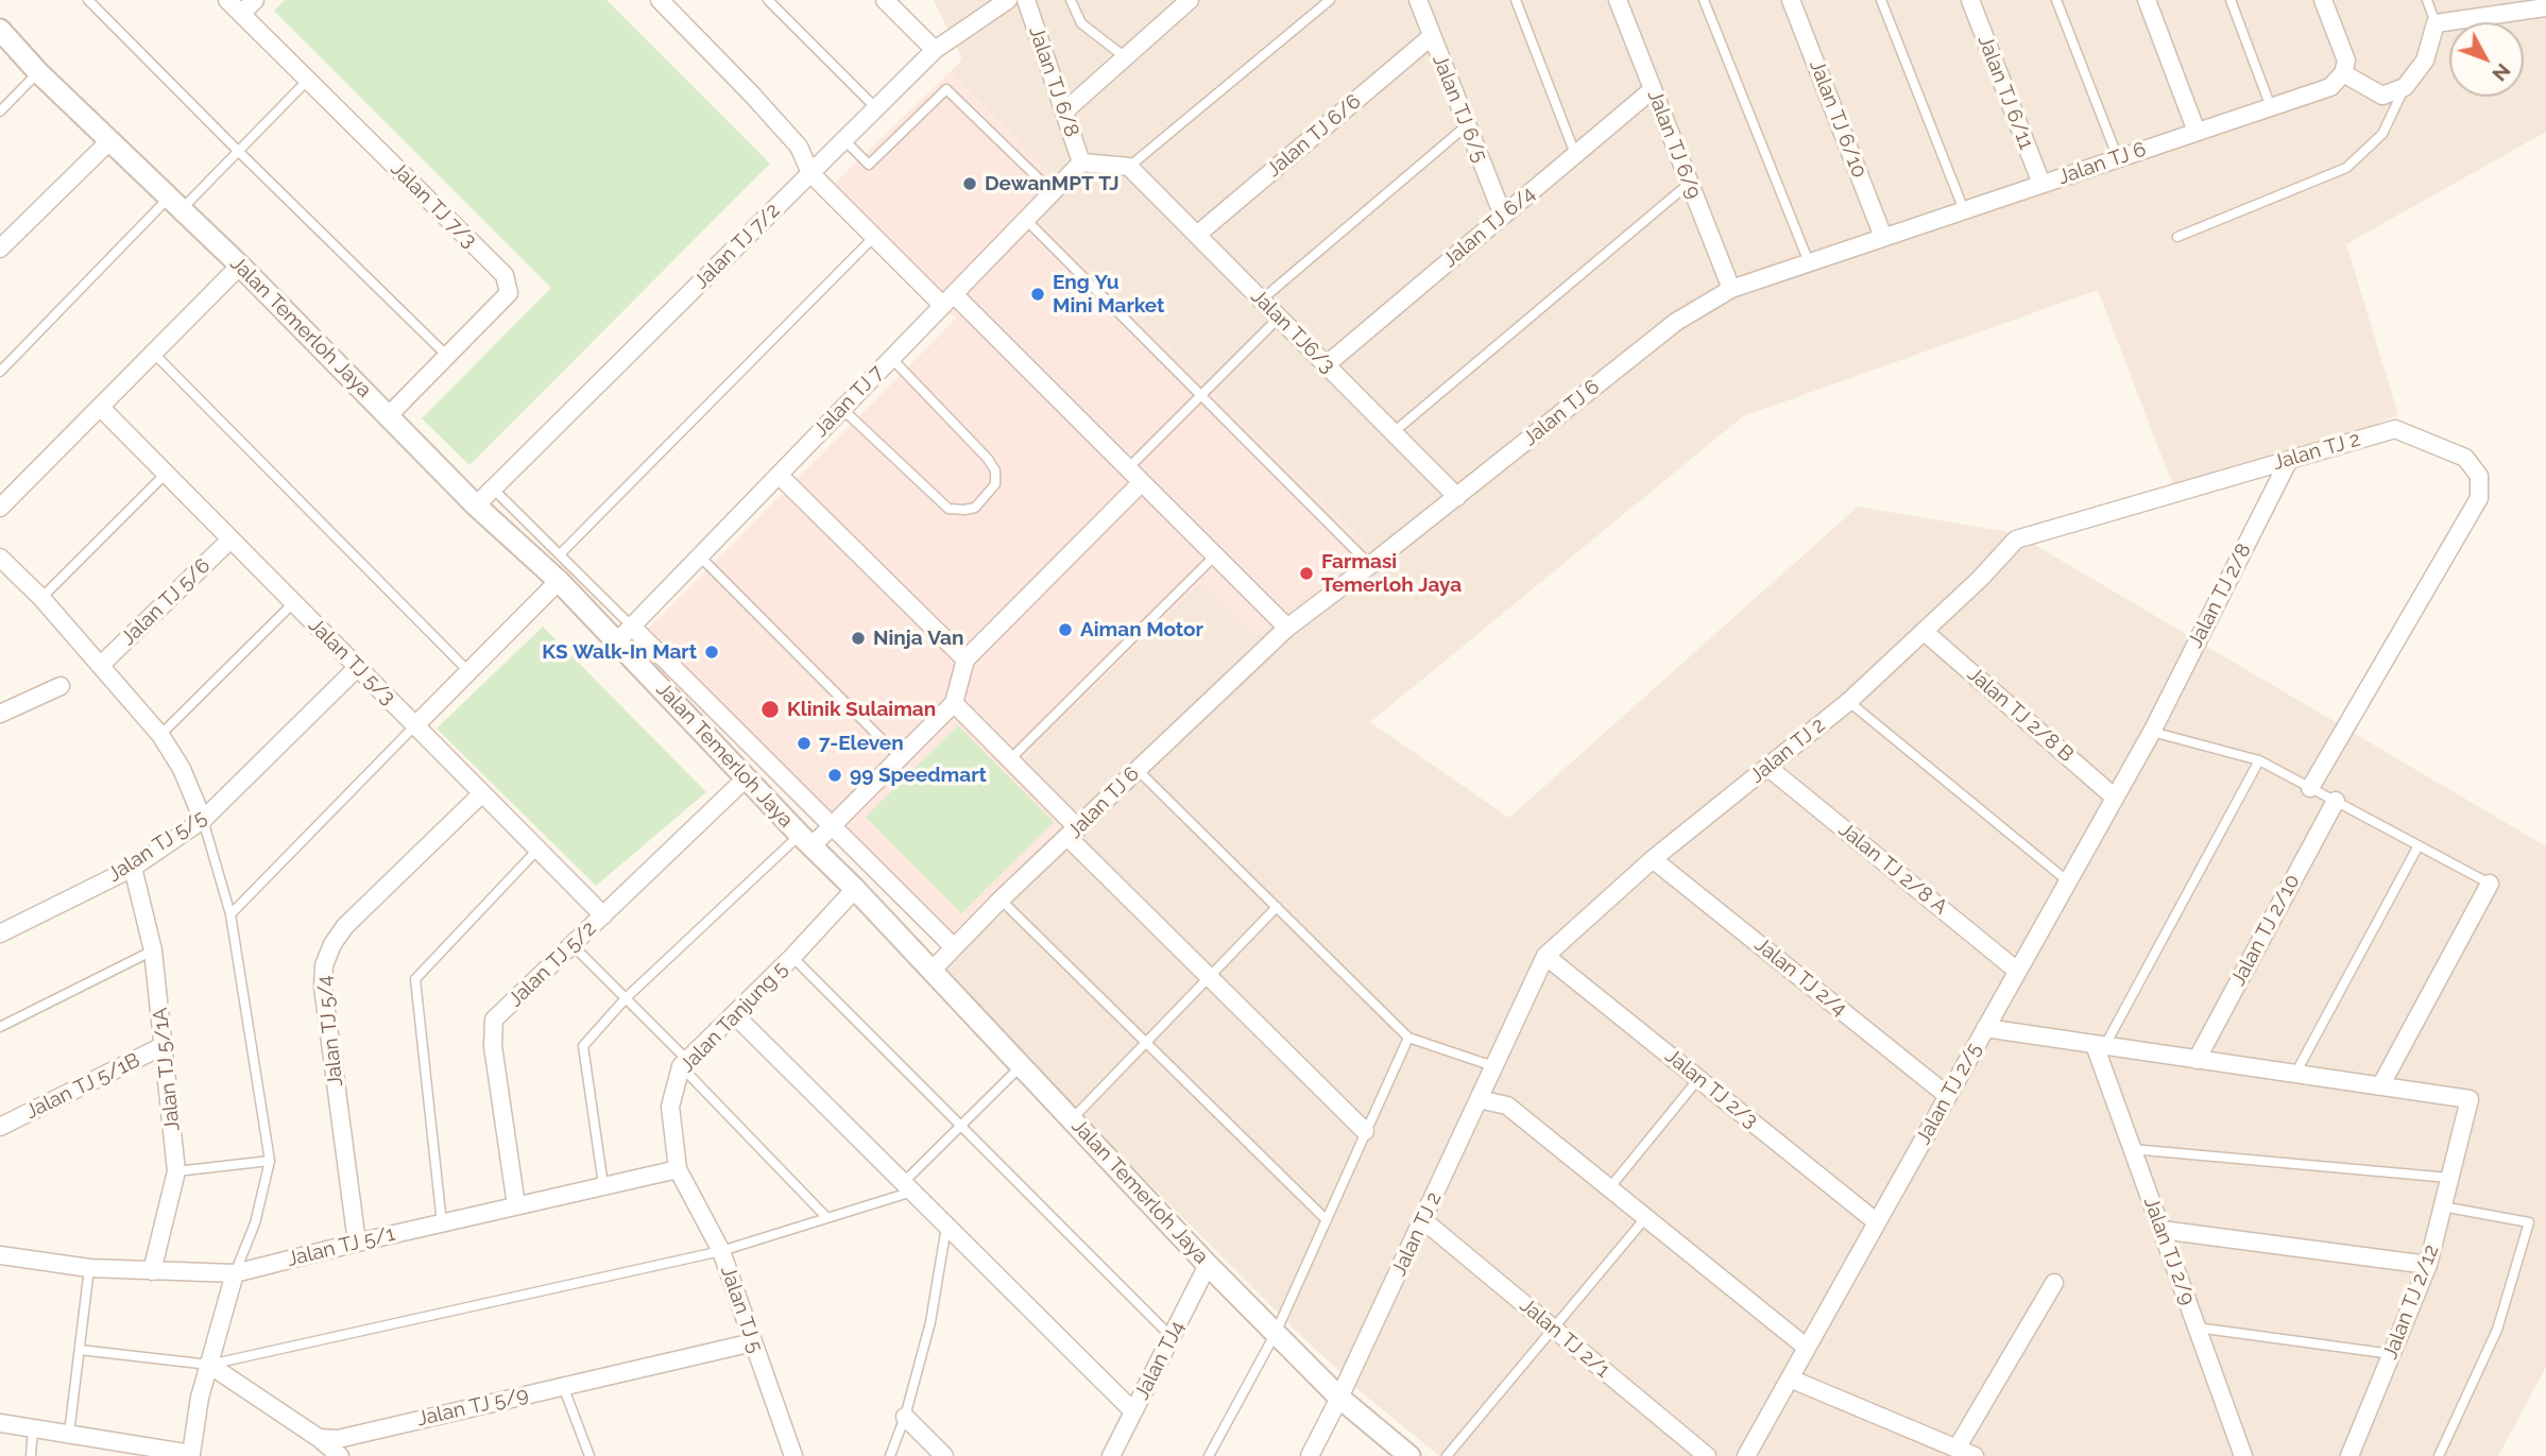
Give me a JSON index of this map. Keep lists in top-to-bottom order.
{
  "streets": {
    "street": [
      "Jalan TJ 6/8",
      "Jalan TJ 6/11",
      "Jalan TJ 6/5",
      "Jalan TJ 6/10",
      "Jalan TJ 6/6",
      "Jalan TJ 6/9",
      "Jalan TJ 6",
      "Jalan TJ 7/3",
      "Jalan TJ 6/4",
      "Jalan TJ 7/2",
      "Jalan Temerloh Jaya",
      "Jalan TJ6/3",
      "Jalan TJ 7",
      "Jalan TJ 2",
      "Jalan TJ 2/8",
      "Jalan TJ 5/6",
      "Jalan TJ 5/3",
      "Jalan TJ 2/8 B",
      "Jalan TJ 5/5",
      "Jalan TJ 2/8 A",
      "Jalan TJ 2/10",
      "Jalan TJ 5/2",
      "Jalan TJ 2/4",
      "Jalan Tanjung 5",
      "Jalan TJ 5/4",
      "Jalan TJ 5/1A",
      "Jalan TJ 5/1B",
      "Jalan TJ 2/3",
      "Jalan TJ 2/5",
      "Jalan TJ 5/1",
      "Jalan TJ 2/9",
      "Jalan TJ 2/12",
      "Jalan TJ 5",
      "Jalan TJ 2/1",
      "Jalan TJ4",
      "Jalan TJ 5/9"
    ]
  },
  "crossings": [
    ["Jalan TJ 6/8", "Jalan TJ 7"],
    ["Jalan TJ 6/11", "Jalan TJ 6"],
    ["Jalan TJ 6/5", "Jalan TJ 6/6"],
    ["Jalan TJ 6/5", "Jalan TJ 6/4"],
    ["Jalan TJ 6/10", "Jalan TJ 6"],
    ["Jalan TJ 6/6", "Jalan TJ6/3"],
    ["Jalan TJ 6/9", "Jalan TJ 6"],
    ["Jalan TJ 6/9", "Jalan TJ 6/4"],
    ["Jalan TJ 6", "Jalan Temerloh Jaya"],
    ["Jalan TJ 6", "Jalan TJ6/3"],
    ["Jalan TJ 7/3", "Jalan Temerloh Jaya"],
    ["Jalan TJ 6/4", "Jalan TJ6/3"],
    ["Jalan TJ 7/2", "Jalan Temerloh Jaya"],
    ["Jalan Temerloh Jaya", "Jalan TJ 7"],
    ["Jalan Temerloh Jaya", "Jalan TJ 2"],
    ["Jalan Temerloh Jaya", "Jalan TJ 5/2"],
    ["Jalan Temerloh Jaya", "Jalan Tanjung 5"],
    ["Jalan Temerloh Jaya", "Jalan TJ4"],
    ["Jalan TJ 2", "Jalan TJ 2/8"],
    ["Jalan TJ 2", "Jalan TJ 2/8 B"],
    ["Jalan TJ 2", "Jalan TJ 2/8 A"],
    ["Jalan TJ 2", "Jalan TJ 2/4"],
    ["Jalan TJ 2", "Jalan TJ 2/3"],
    ["Jalan TJ 2", "Jalan TJ 2/1"],
    ["Jalan TJ 2/8", "Jalan TJ 2/5"],
    ["Jalan TJ 5/6", "Jalan TJ 5/3"],
    ["Jalan TJ 5/3", "Jalan TJ 5/5"],
    ["Jalan TJ 5/3", "Jalan TJ 5/2"],
    ["Jalan TJ 5/3", "Jalan TJ 5/4"],
    ["Jalan TJ 2/8 B", "Jalan TJ 2/5"],
    ["Jalan TJ 5/5", "Jalan TJ 5/1A"],
    ["Jalan TJ 2/8 A", "Jalan TJ 2/5"],
    ["Jalan TJ 5/2", "Jalan TJ 5/1"],
    ["Jalan TJ 2/4", "Jalan TJ 2/5"],
    ["Jalan Tanjung 5", "Jalan TJ 5/1"],
    ["Jalan Tanjung 5", "Jalan TJ 5"],
    ["Jalan TJ 5/4", "Jalan TJ 5/1"],
    ["Jalan TJ 5/1A", "Jalan TJ 5/1B"],
    ["Jalan TJ 5/1A", "Jalan TJ 5/1"],
    ["Jalan TJ 2/3", "Jalan TJ 2/5"],
    ["Jalan TJ 5/1", "Jalan TJ 5"],
    ["Jalan TJ 5", "Jalan TJ 5/9"]
  ],
  "places": [
    "DewanMPT TJ",
    "Eng Yu Mini Market",
    "Farmasi Temerloh Jaya",
    "Aiman Motor",
    "Ninja Van",
    "KS Walk-In Mart",
    "Klinik Sulaiman",
    "7-Eleven",
    "99 Speedmart"
  ],
  "north": "bottom right"
}
